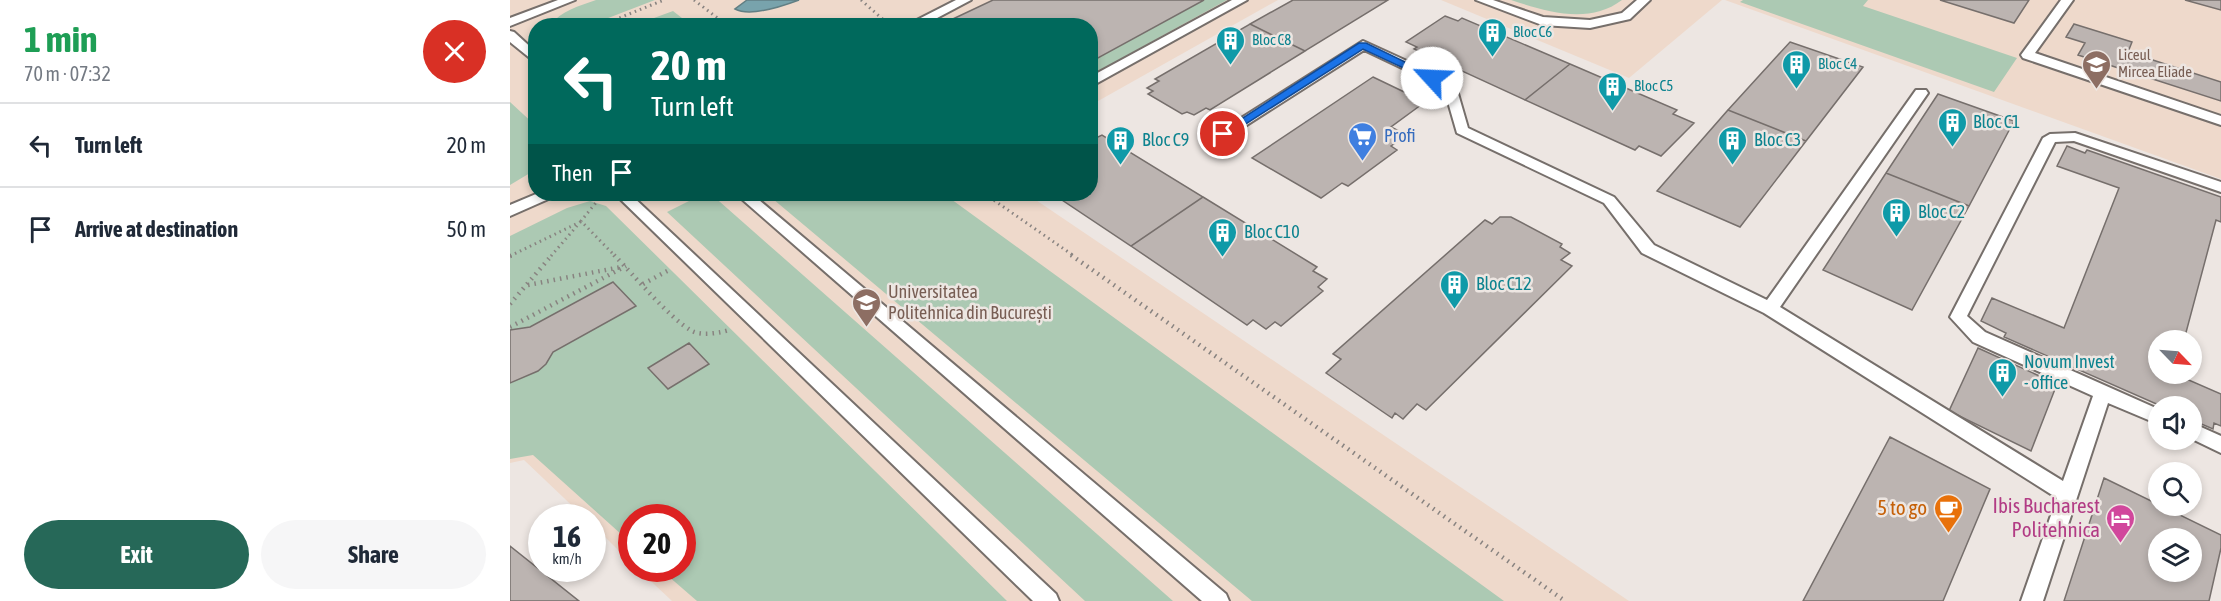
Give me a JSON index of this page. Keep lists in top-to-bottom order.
{
  "places": {
    "building": [
      "Bloc C6",
      "Bloc C8",
      "Bloc C4",
      "Bloc C5",
      "Bloc C1",
      "Bloc C9",
      "Bloc C3",
      "Bloc C2",
      "Bloc C10",
      "Bloc C12",
      "Novum Invest - office"
    ],
    "school or university": ["Liceul Mircea Eliade", "Universitatea Politehnica din București"],
    "supermarket": ["Profi"],
    "cafe": ["5 to go"],
    "hotel": ["Ibis Bucharest Politehnica"]
  },
  "north": "bottom right",
  "page": {
    "heading": ["1 min", "70 m · 07:32"],
    "turn": ["20 m", "Turn left"],
    "list": [
      {
        "name": "Turn left",
        "value": "20 m"
      },
      {
        "name": "Arrive at destination",
        "value": "50 m"
      }
    ],
    "then": "Then",
    "speed": "16 km/h",
    "limit": "20",
    "buttons": ["Exit", "Share"]
  }
}
